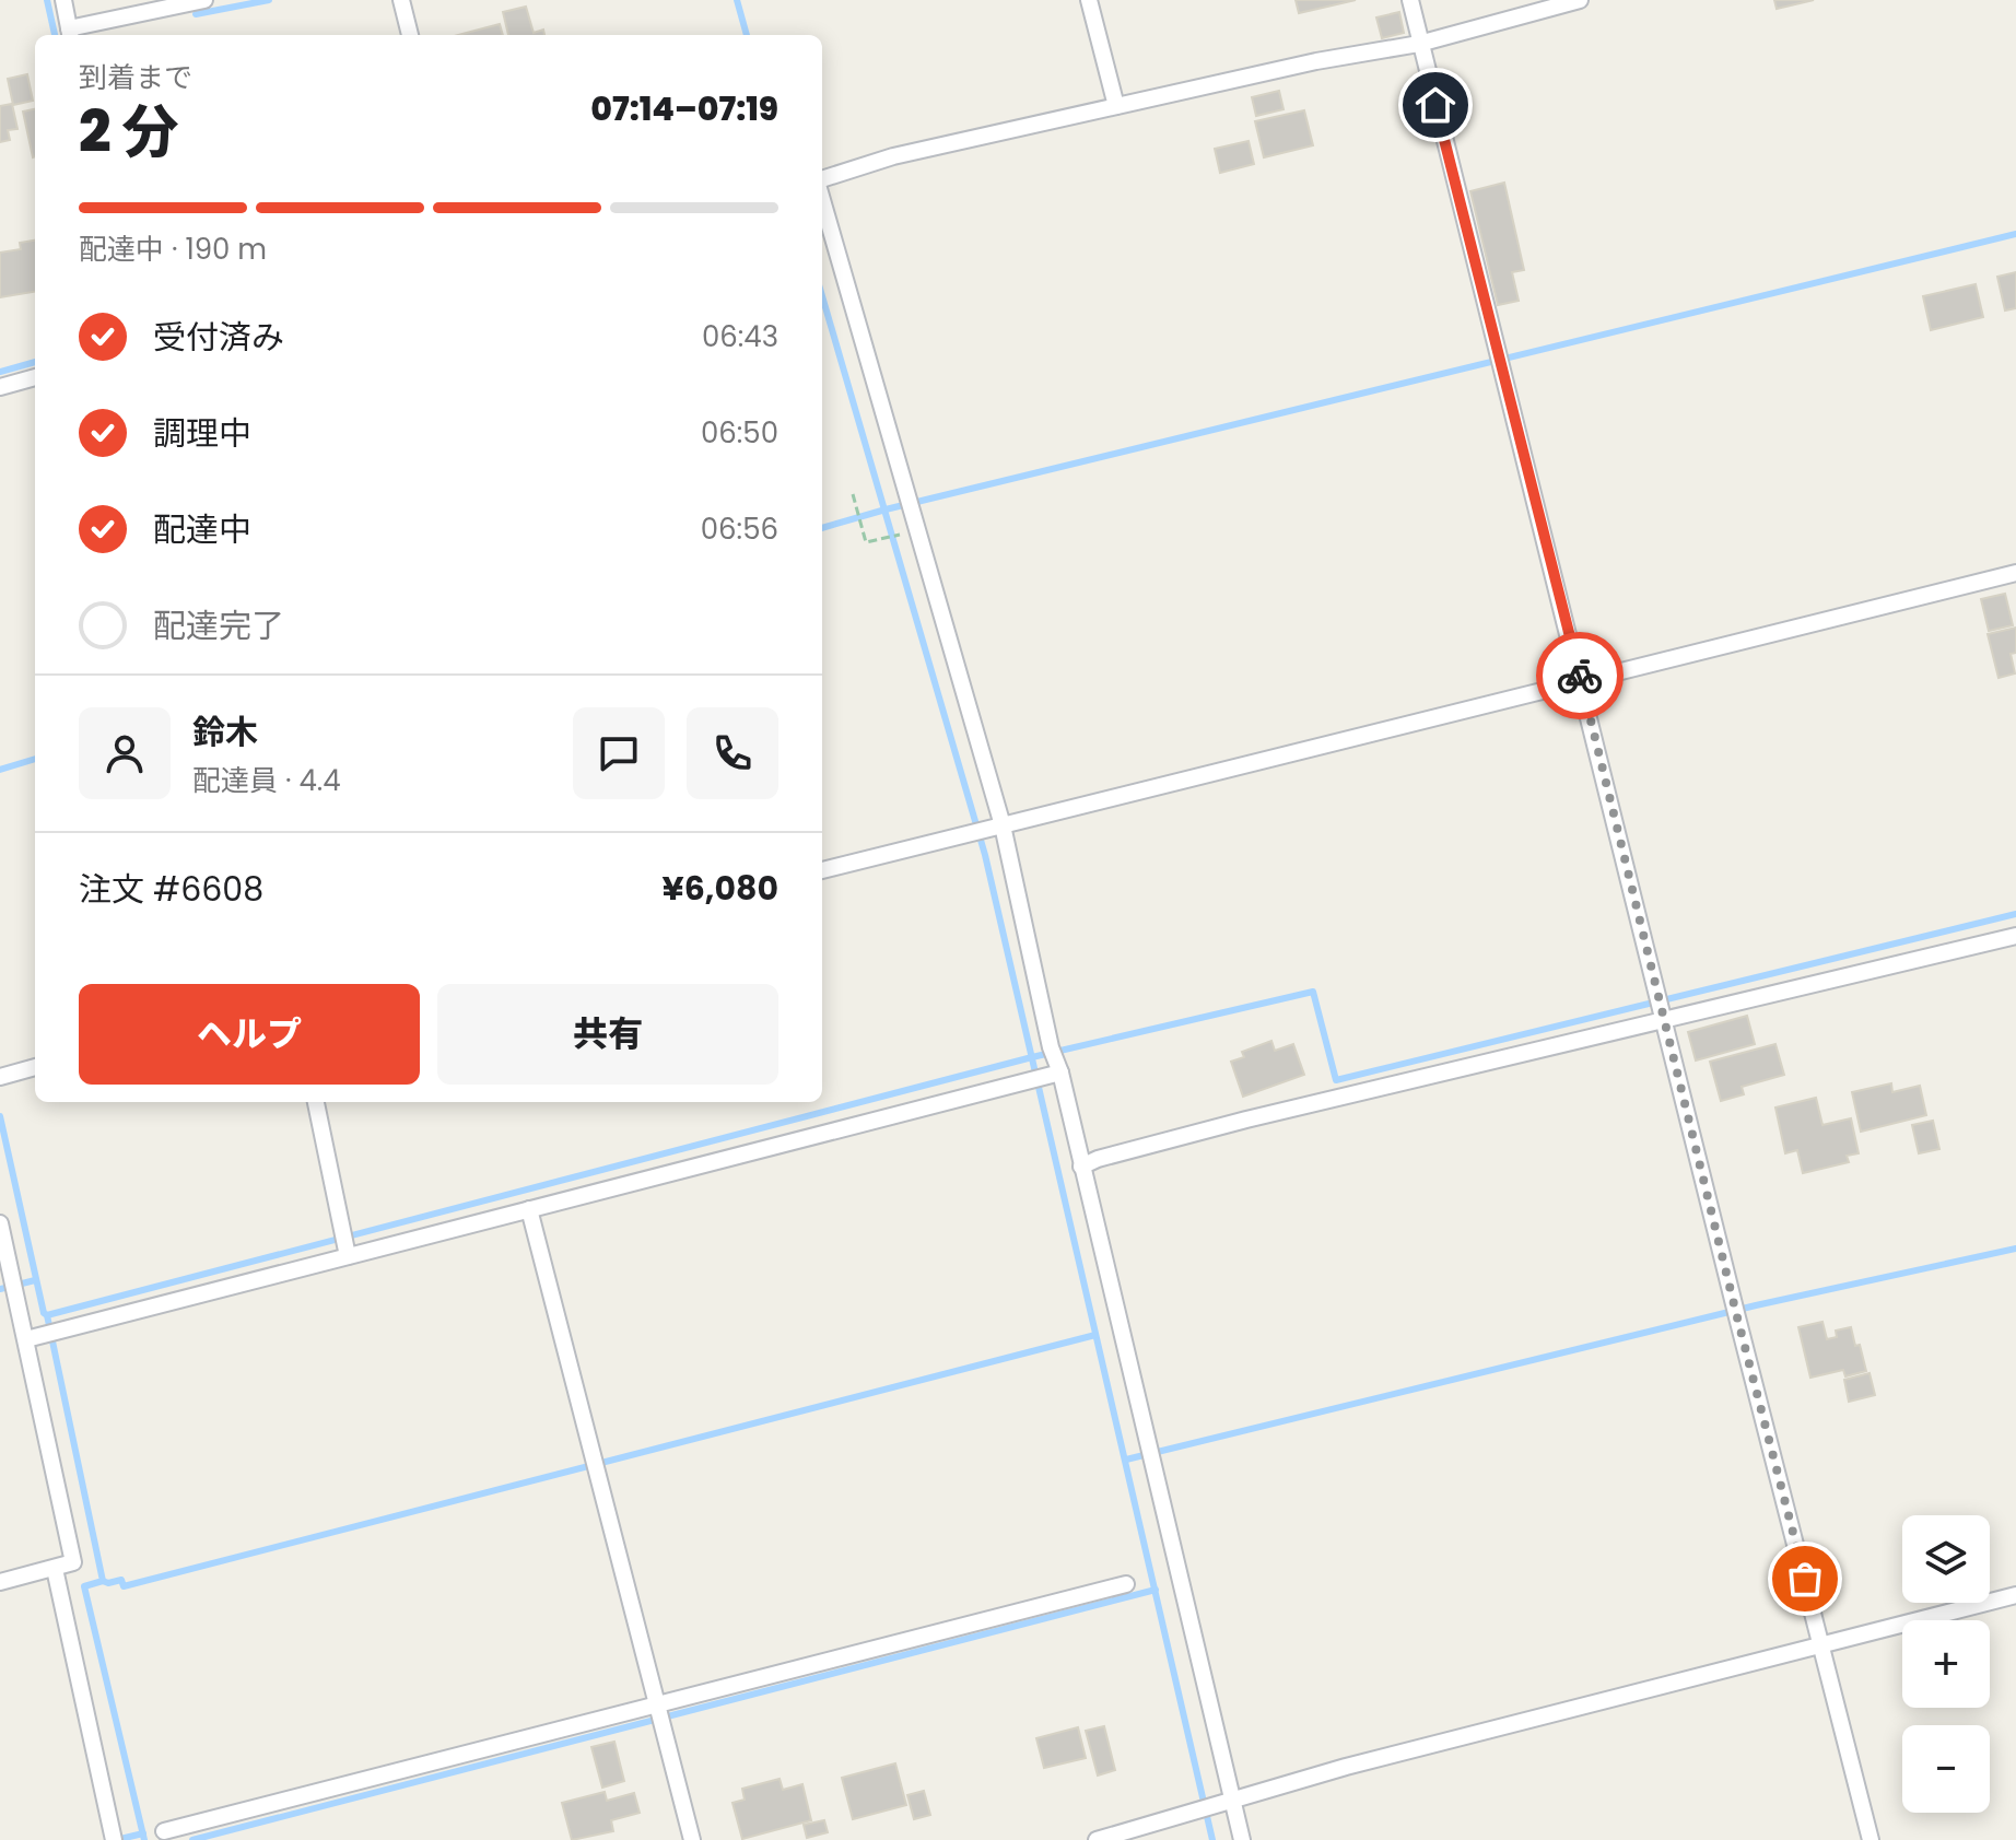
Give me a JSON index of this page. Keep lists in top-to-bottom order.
{
  "page": {
    "heading": ["2 分", "到着まで", "07:14–07:19"],
    "panel": [
      "鈴木",
      "配達員 · 4.4",
      "注文 #6608",
      "¥6,080"
    ],
    "bar": "配達中 · 190 m",
    "list": [
      ["受付済み", "06:43"],
      ["調理中", "06:50"],
      ["配達中", "06:56"],
      "配達完了"
    ],
    "buttons": ["ヘルプ", "共有"],
    "map_buttons": ["+", "−"]
  }
}
